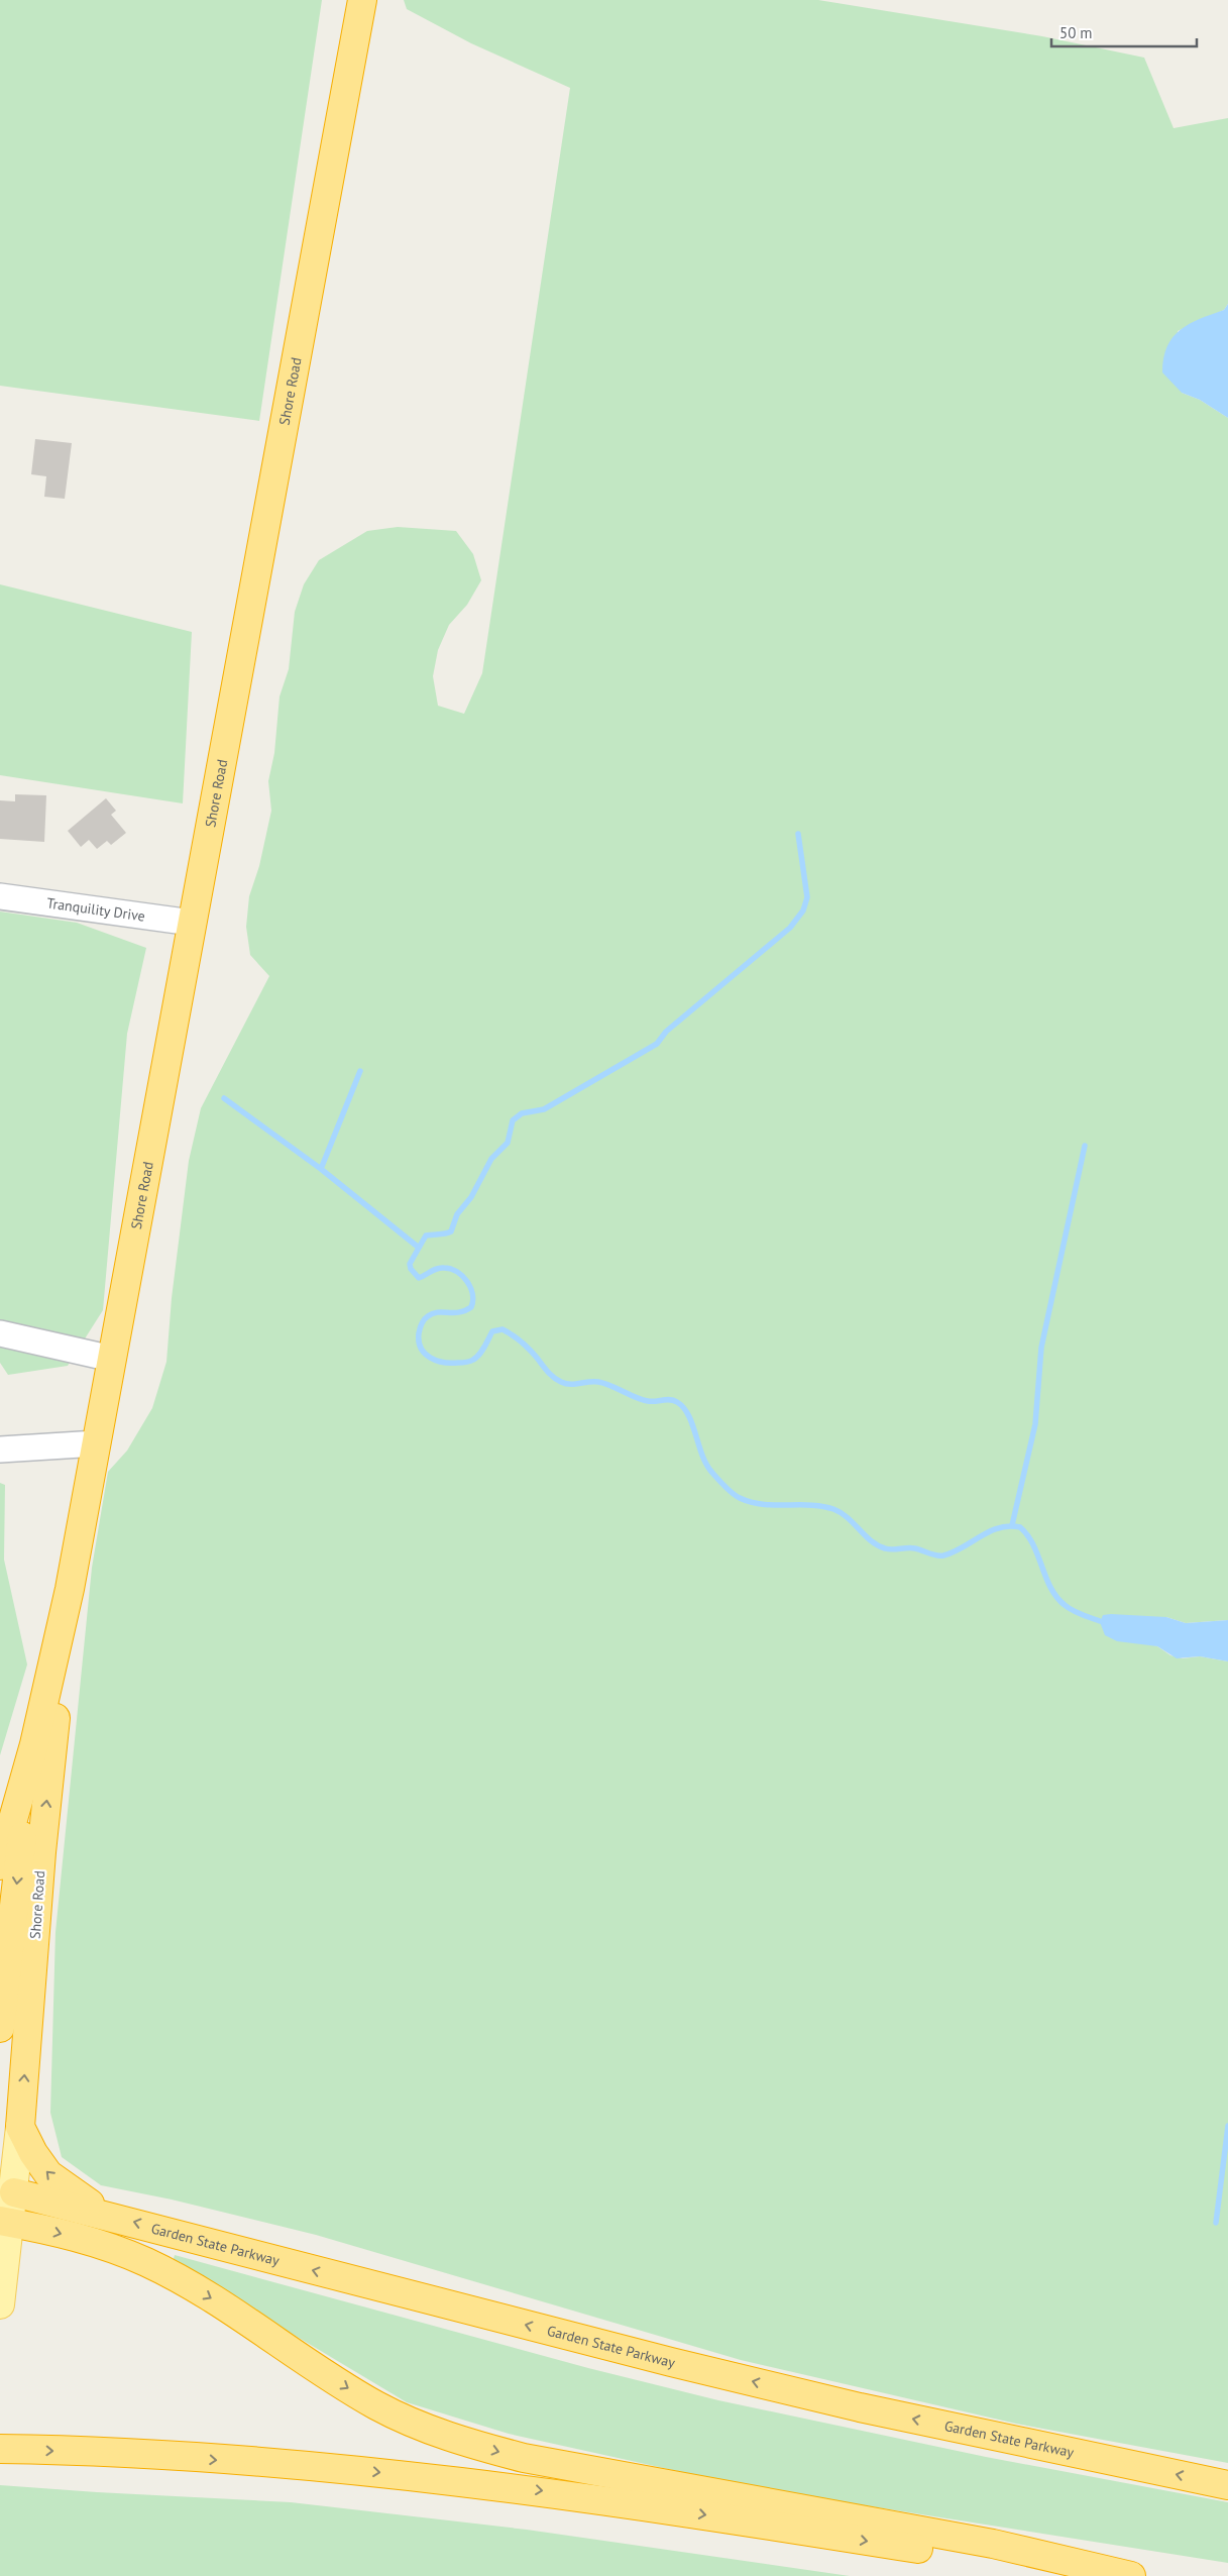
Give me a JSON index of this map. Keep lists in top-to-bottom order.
{
  "streets": {
    "highway": ["Shore Road", "Garden State Parkway"],
    "street": ["Tranquility Drive"]
  },
  "crossings": [
    ["Shore Road", "Tranquility Drive"],
    ["Shore Road", "Garden State Parkway"]
  ],
  "scale_bar": "50 m"
}
